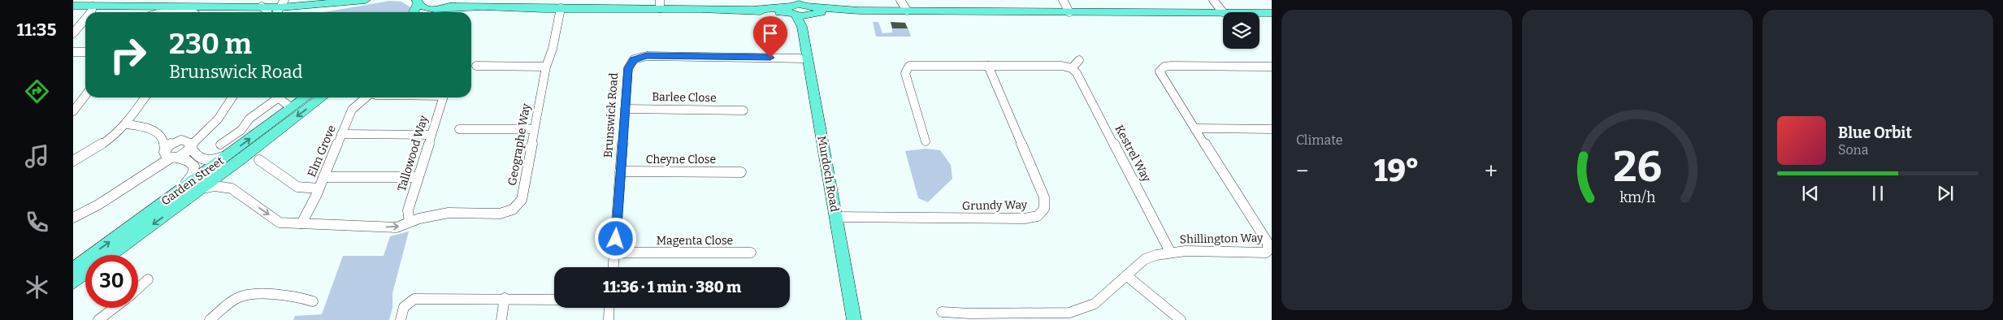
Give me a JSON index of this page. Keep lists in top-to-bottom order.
{
  "streets": {
    "main road": ["Murdoch Road", "Garden Street"],
    "street": [
      "Barlee Close",
      "Brunswick Road",
      "Geographe Way",
      "Elm Grove",
      "Tallowood Way",
      "Kestrel Way",
      "Cheyne Close",
      "Grundy Way",
      "Shillington Way",
      "Magenta Close"
    ]
  },
  "crossings": [
    ["Barlee Close", "Brunswick Road"],
    ["Brunswick Road", "Cheyne Close"],
    ["Brunswick Road", "Murdoch Road"],
    ["Brunswick Road", "Magenta Close"],
    ["Geographe Way", "Elm Grove"],
    ["Geographe Way", "Tallowood Way"],
    ["Kestrel Way", "Shillington Way"],
    ["Murdoch Road", "Grundy Way"]
  ],
  "page": {
    "tabs": "11:35",
    "tile": "Climate",
    "turn": ["230 m", "Brunswick Road"],
    "song": ["Blue Orbit", "Sona"],
    "heat": ["−", "19°", "+"],
    "limit": "30",
    "trip": "11:36 · 1 min · 380 m",
    "gauge": ["26", "km/h"]
  }
}
